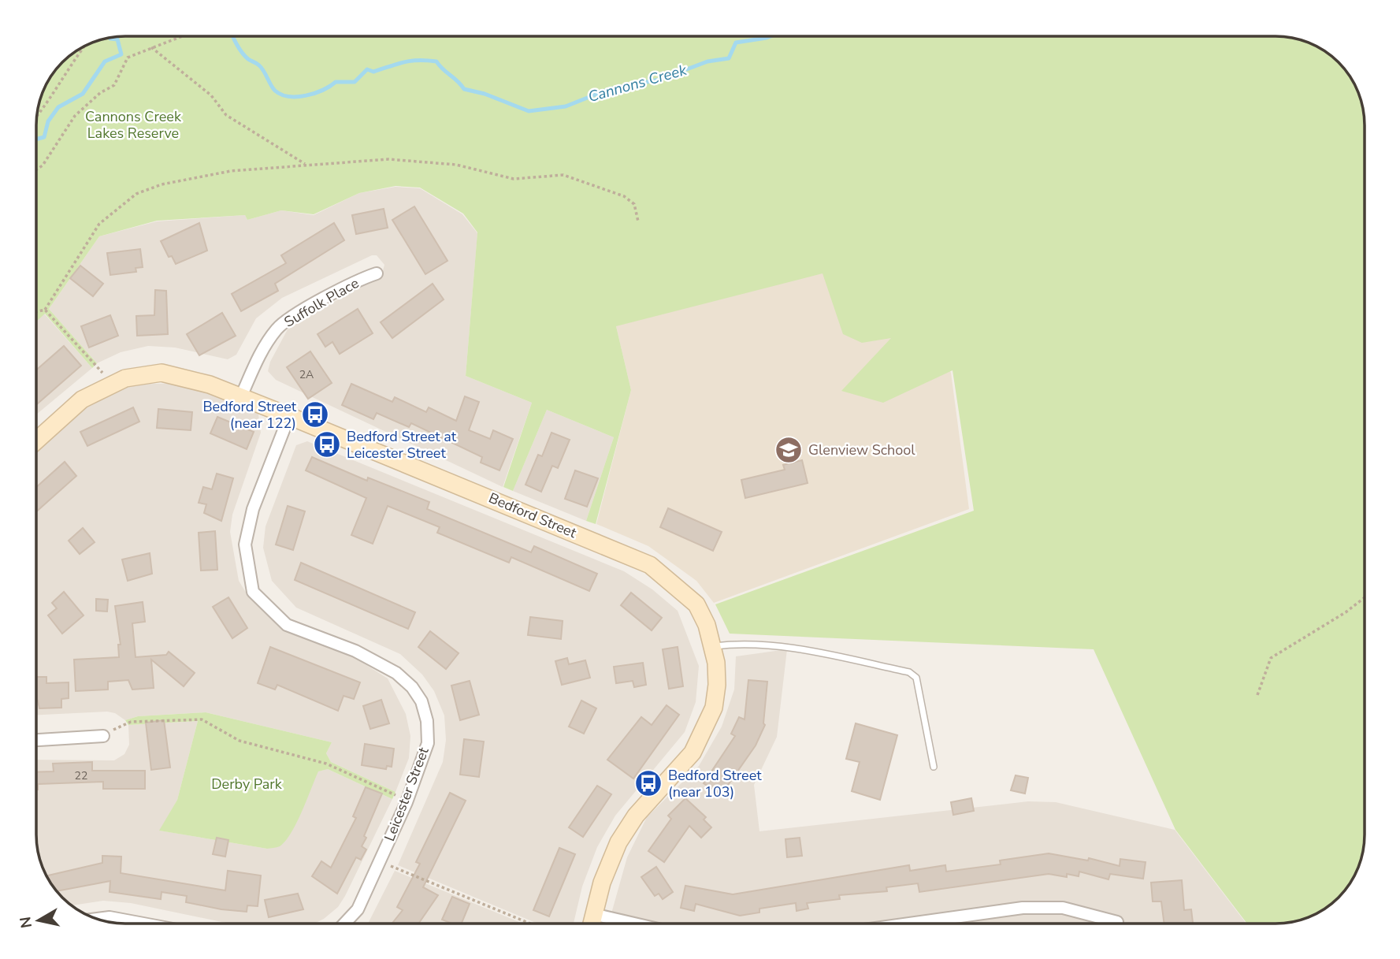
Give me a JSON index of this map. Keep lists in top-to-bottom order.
{
  "streets": {
    "street": ["Suffolk Place", "Bedford Street", "Leicester Street"]
  },
  "crossings": [
    ["Suffolk Place", "Bedford Street"],
    ["Bedford Street", "Leicester Street"]
  ],
  "water": ["Cannons Creek"],
  "parks": ["Cannons Creek Lakes Reserve", "Derby Park"],
  "places": {
    "bus stop": ["Bedford Street (near 122)", "Bedford Street at Leicester Street", "Bedford Street (near 103)"],
    "school or university": ["Glenview School"]
  },
  "house_numbers": ["2A", "22"],
  "north": "left"
}
